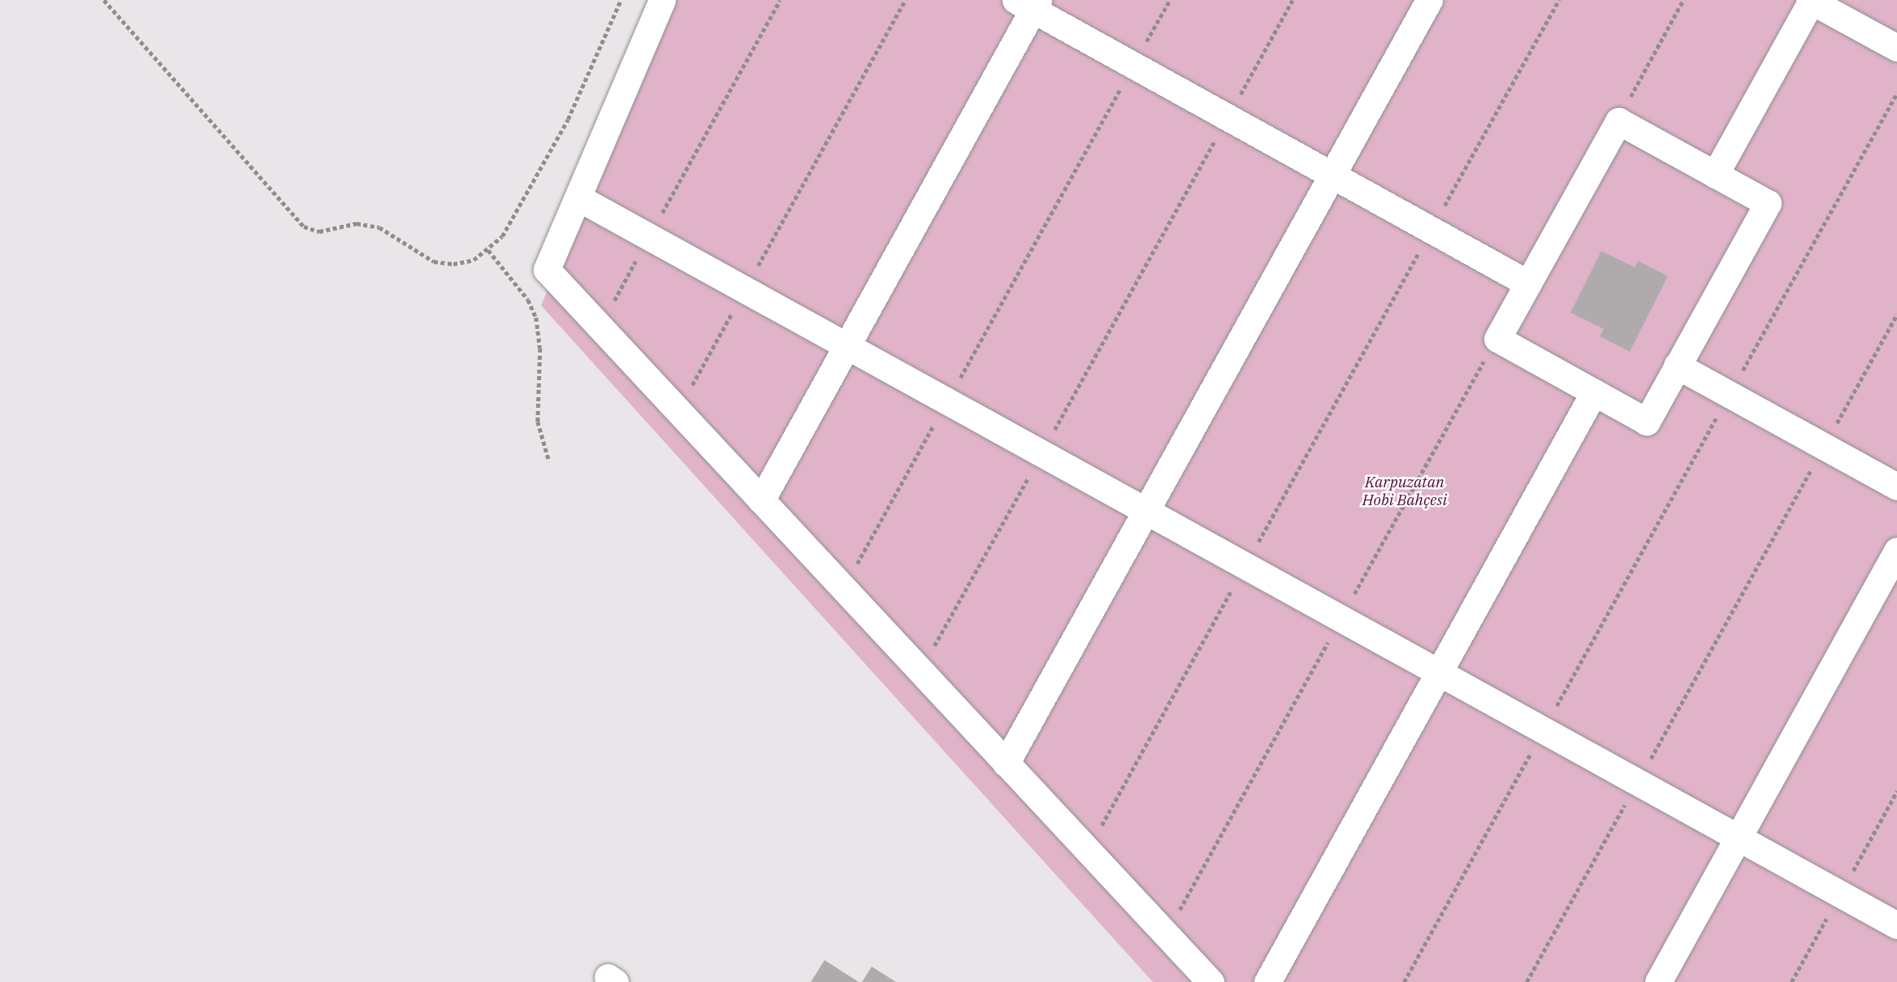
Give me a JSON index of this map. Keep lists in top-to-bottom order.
{
  "parks": ["Karpuzatan Hobi Bahçesi"]
}
